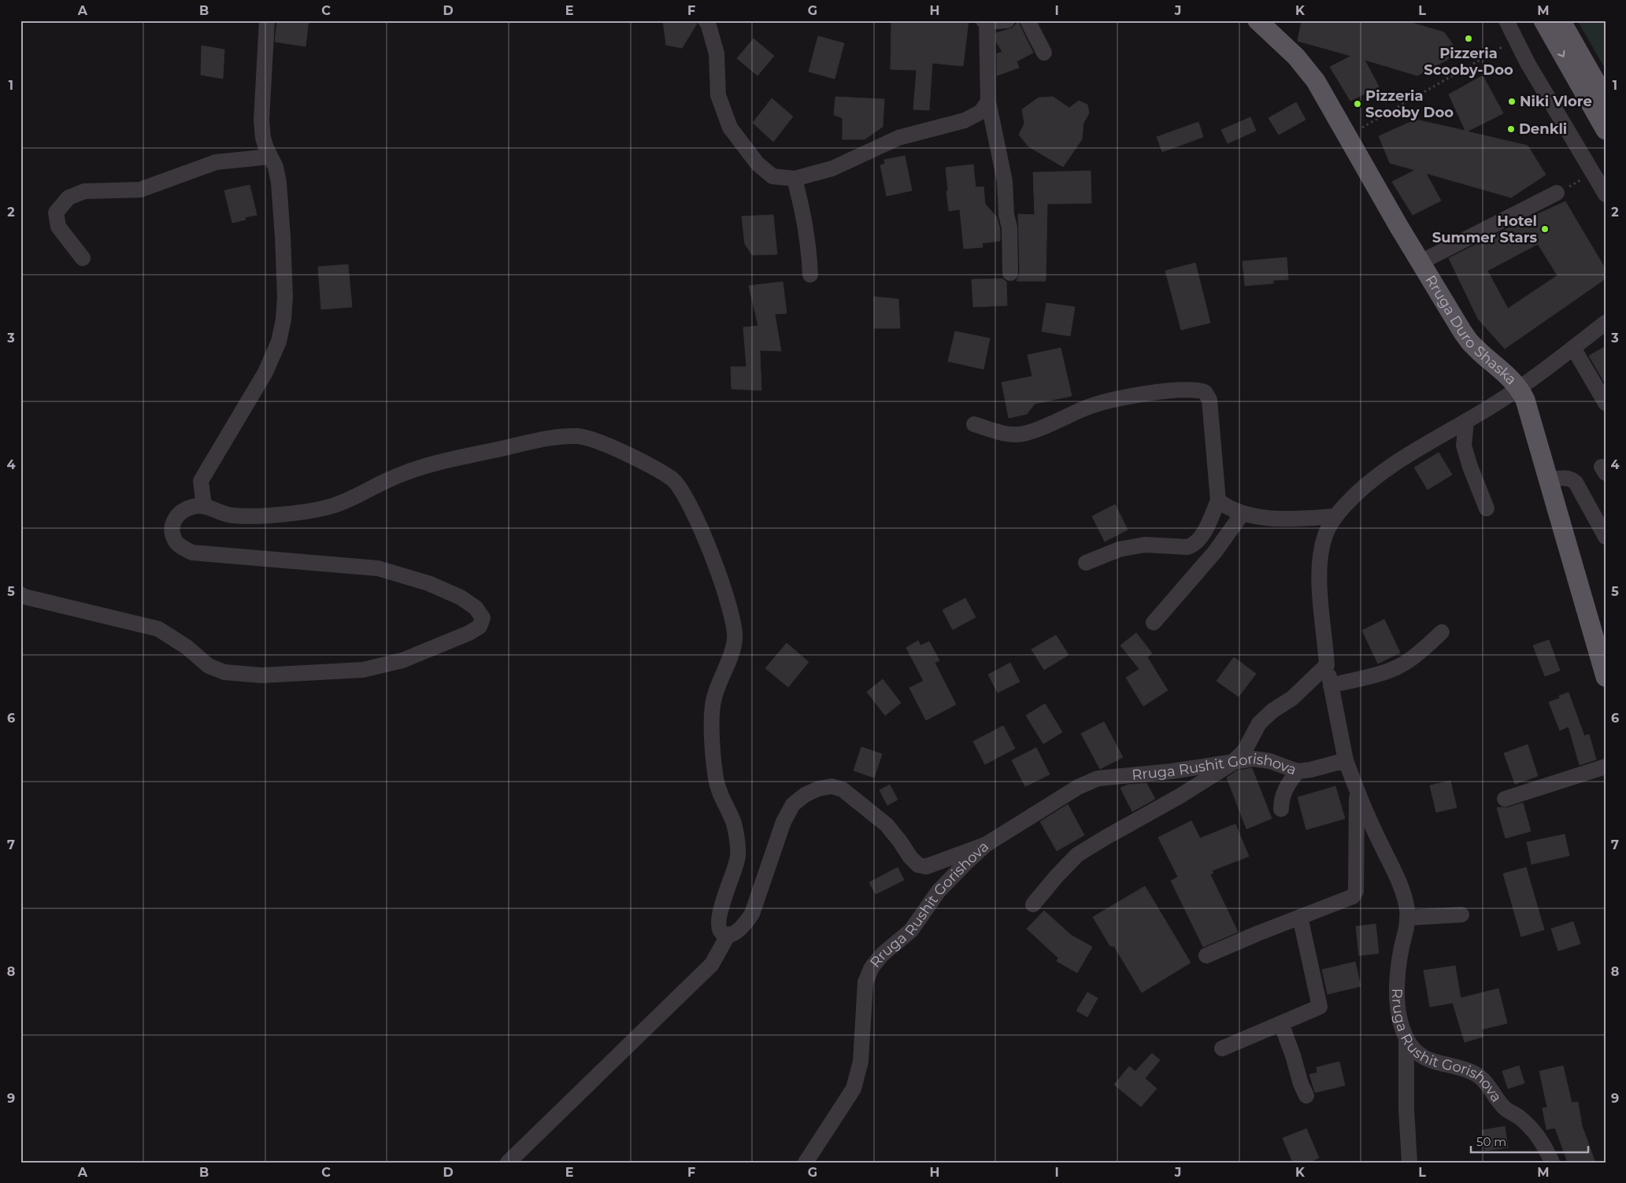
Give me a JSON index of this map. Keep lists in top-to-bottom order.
{
  "streets": {
    "main road": ["Rruga Duro Shaska"],
    "street": ["Rruga Rushit Gorishova"]
  },
  "places": [
    "Pizzeria Scooby-Doo",
    "Niki Vlore",
    "Pizzeria Scooby Doo",
    "Denkli",
    "Hotel Summer Stars"
  ],
  "scale_bar": "50 m",
  "grid": {
    "columns": [
      "A",
      "B",
      "C",
      "D",
      "E",
      "F",
      "G",
      "H",
      "I",
      "J",
      "K",
      "L",
      "M"
    ],
    "rows": [
      "1",
      "2",
      "3",
      "4",
      "5",
      "6",
      "7",
      "8",
      "9"
    ]
  }
}
